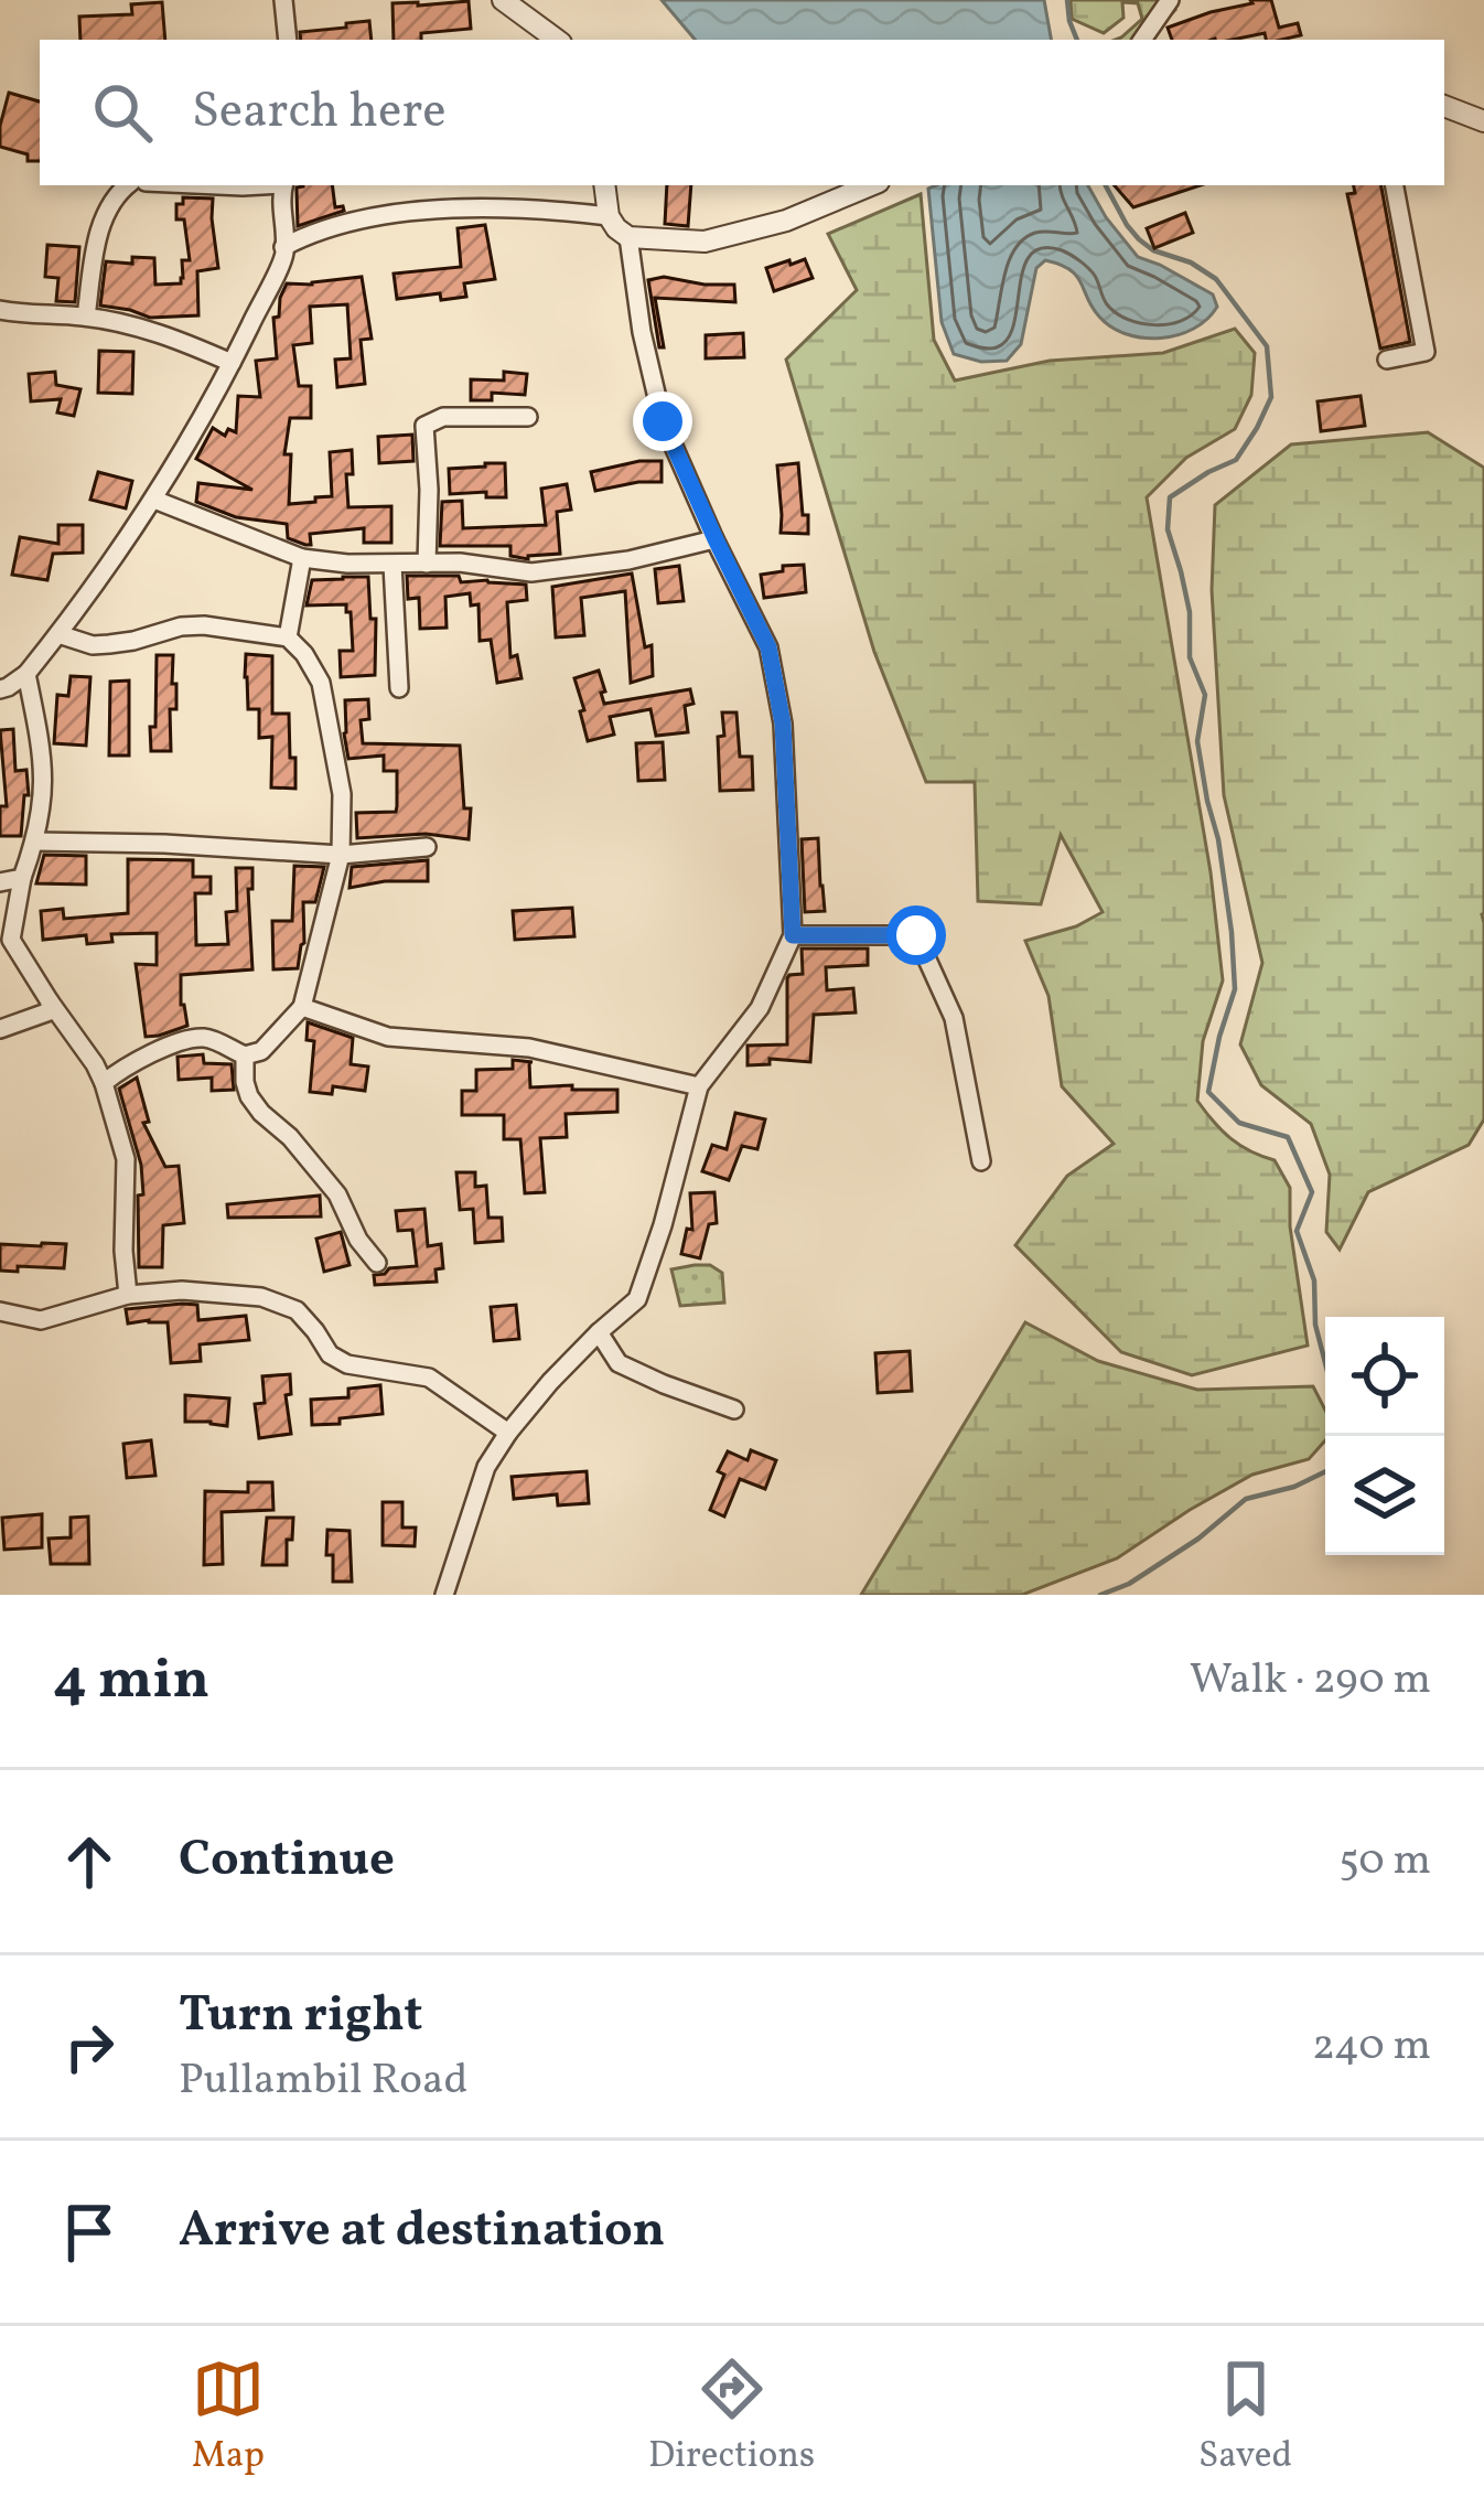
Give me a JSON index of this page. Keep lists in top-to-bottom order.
{
  "page": {
    "search": "Search here",
    "heading": ["4 min", "Walk · 290 m"],
    "list": [
      ["Continue", "50 m"],
      ["Turn right", "Pullambil Road", "240 m"],
      "Arrive at destination"
    ],
    "nav": ["Map", "Directions", "Saved"]
  }
}
